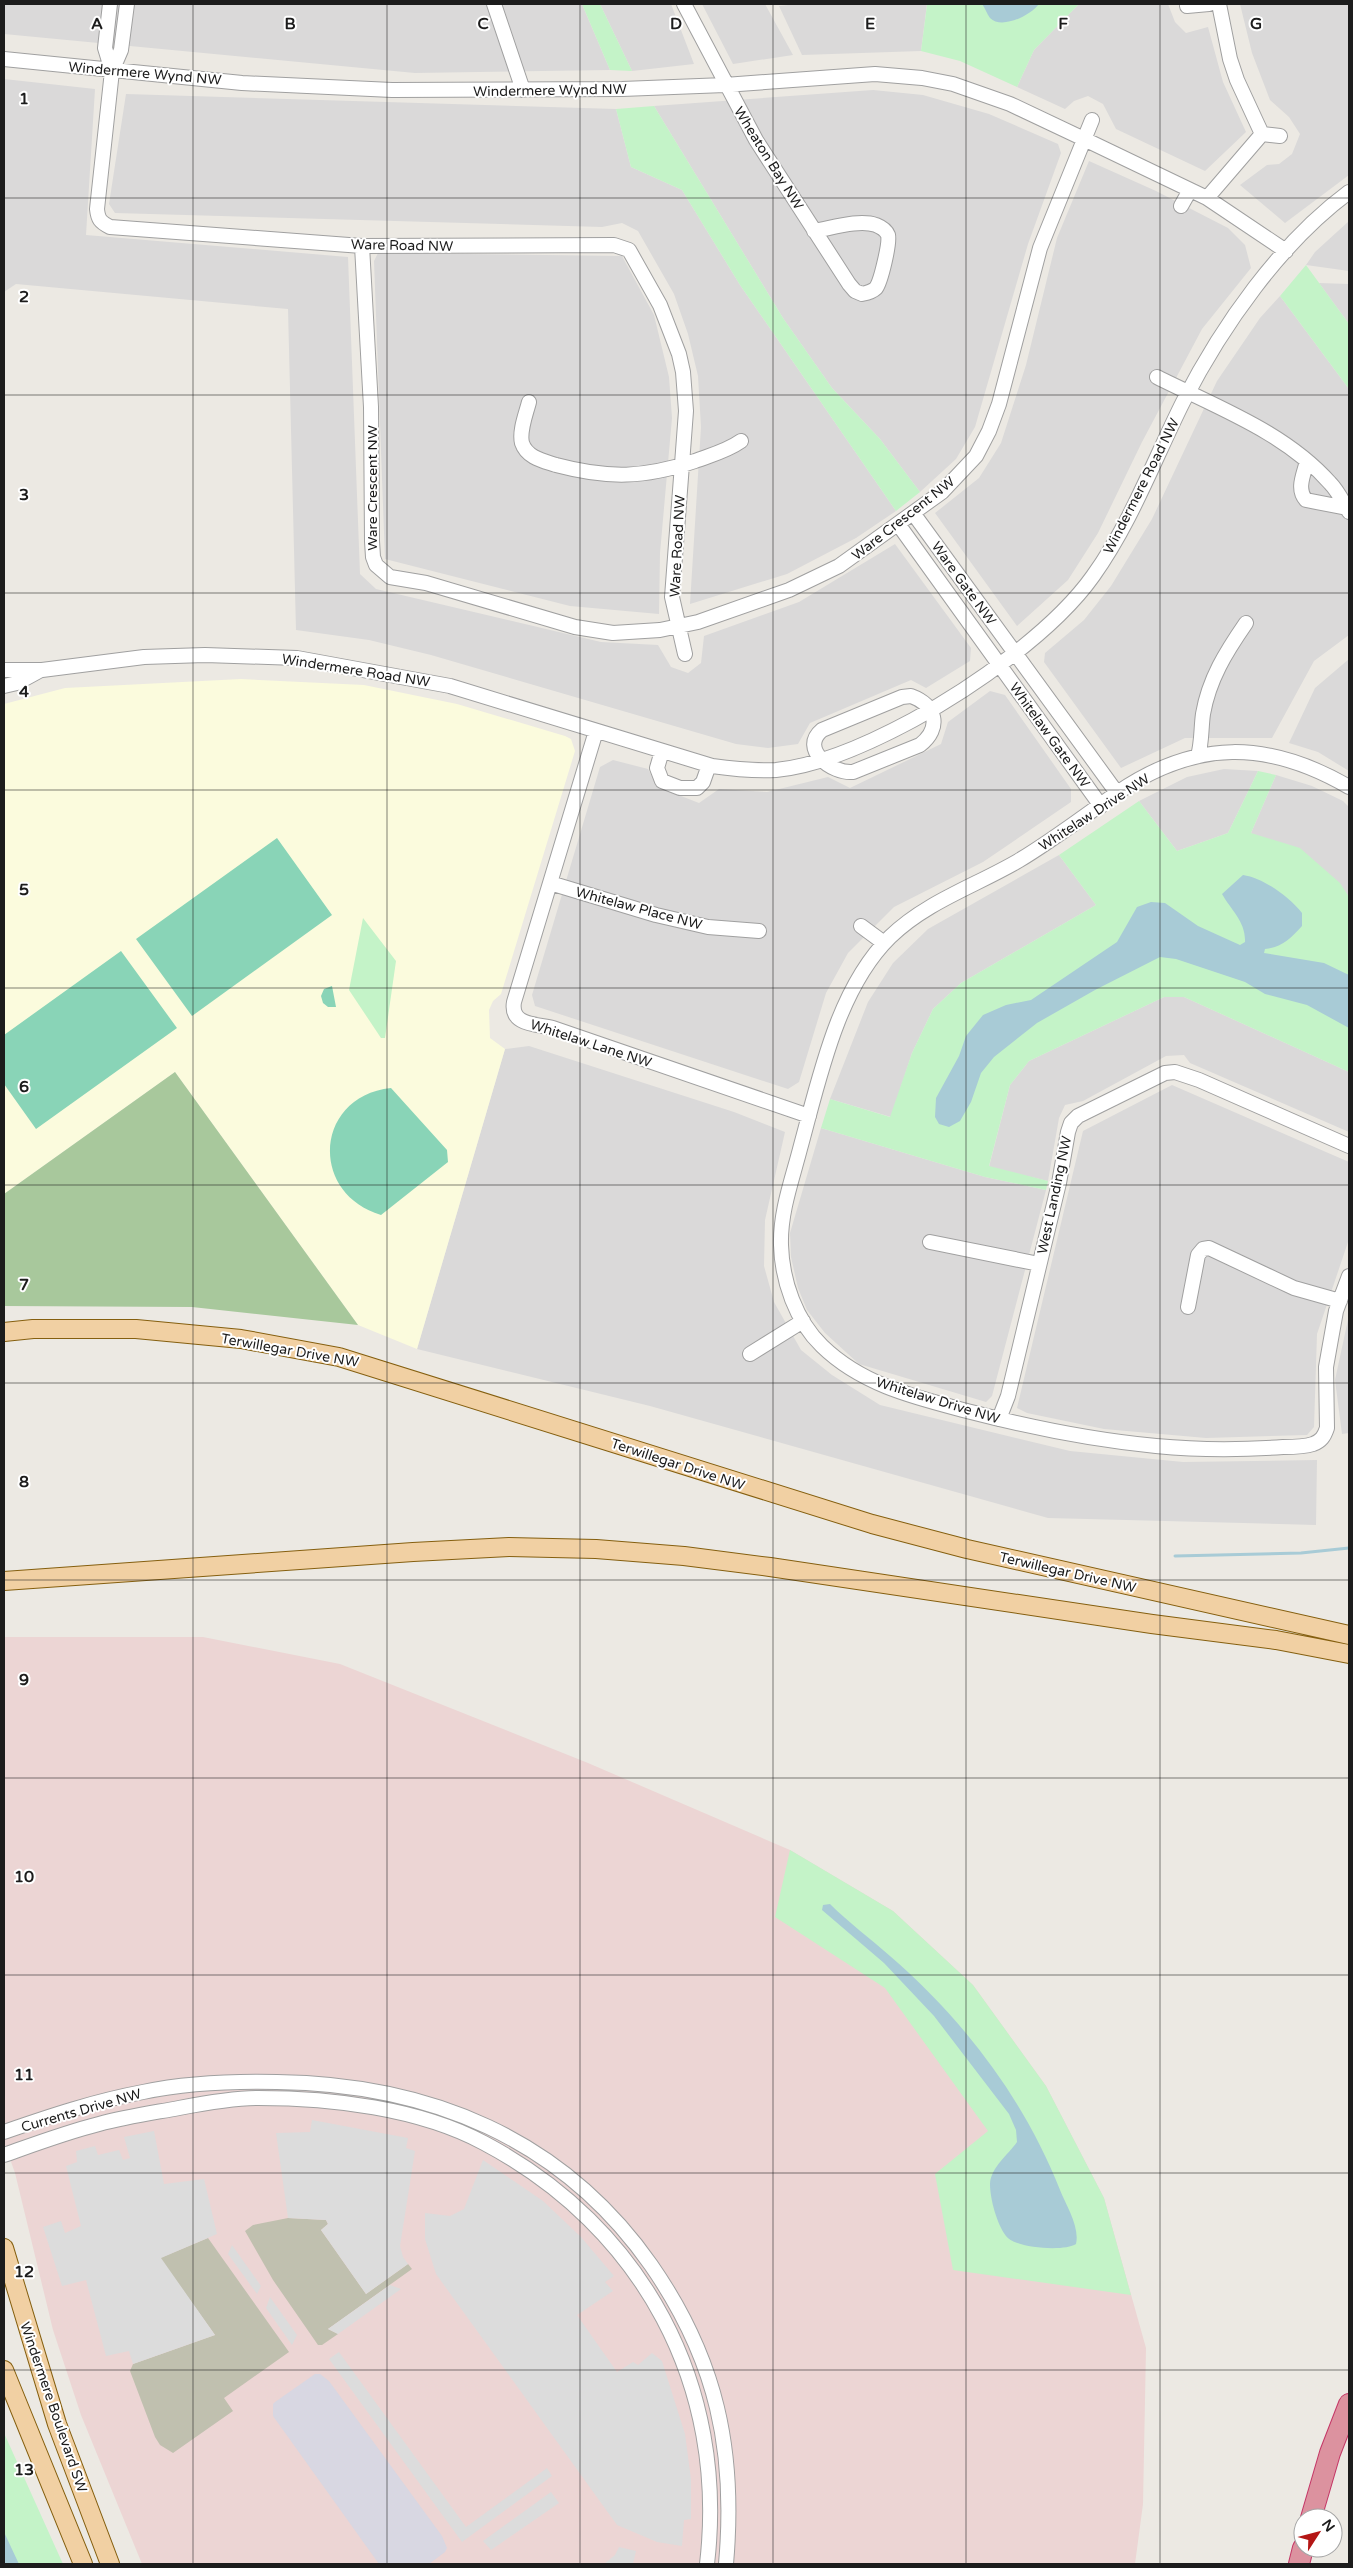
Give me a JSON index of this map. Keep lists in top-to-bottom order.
{
  "streets": {
    "main road": ["Terwillegar Drive NW", "Windermere Boulevard SW"],
    "street": [
      "Windermere Wynd NW",
      "Wheaton Bay NW",
      "Ware Road NW",
      "Windermere Road NW",
      "Ware Crescent NW",
      "Ware Gate NW",
      "Whitelaw Gate NW",
      "Whitelaw Drive NW",
      "Whitelaw Place NW",
      "Whitelaw Lane NW",
      "West Landing NW",
      "Currents Drive NW"
    ]
  },
  "crossings": [
    ["Windermere Wynd NW", "Wheaton Bay NW"],
    ["Windermere Wynd NW", "Ware Road NW"],
    ["Windermere Wynd NW", "Windermere Road NW"],
    ["Windermere Wynd NW", "Ware Crescent NW"],
    ["Ware Road NW", "Ware Crescent NW"],
    ["Windermere Road NW", "Ware Gate NW"],
    ["Windermere Road NW", "Whitelaw Gate NW"],
    ["Windermere Road NW", "Whitelaw Lane NW"],
    ["Ware Crescent NW", "Ware Gate NW"],
    ["Ware Gate NW", "Whitelaw Gate NW"],
    ["Whitelaw Gate NW", "Whitelaw Drive NW"],
    ["Whitelaw Drive NW", "Whitelaw Lane NW"],
    ["Whitelaw Drive NW", "West Landing NW"],
    ["Whitelaw Place NW", "Whitelaw Lane NW"]
  ],
  "north": "top right",
  "grid": {
    "columns": [
      "A",
      "B",
      "C",
      "D",
      "E",
      "F",
      "G"
    ],
    "rows": [
      "1",
      "2",
      "3",
      "4",
      "5",
      "6",
      "7",
      "8",
      "9",
      "10",
      "11",
      "12",
      "13"
    ]
  }
}
